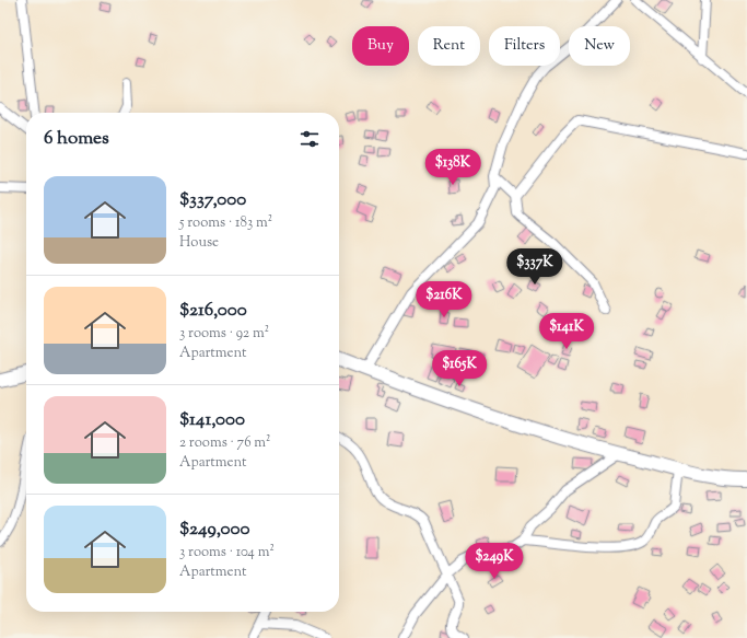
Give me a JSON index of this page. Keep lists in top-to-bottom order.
{
  "page": {
    "chip": [
      "Buy",
      "Rent",
      "Filters",
      "New"
    ],
    "heading": "6 homes",
    "price": [
      "$138K",
      "$337K",
      "$216K",
      "$141K",
      "$165K",
      "$249K"
    ],
    "list": [
      {
        "name": "$337,000",
        "note": "5 rooms · 183 m² · House"
      },
      {
        "name": "$216,000",
        "note": "3 rooms · 92 m² · Apartment"
      },
      {
        "name": "$141,000",
        "note": "2 rooms · 76 m² · Apartment"
      },
      {
        "name": "$249,000",
        "note": "3 rooms · 104 m² · Apartment"
      }
    ]
  }
}
